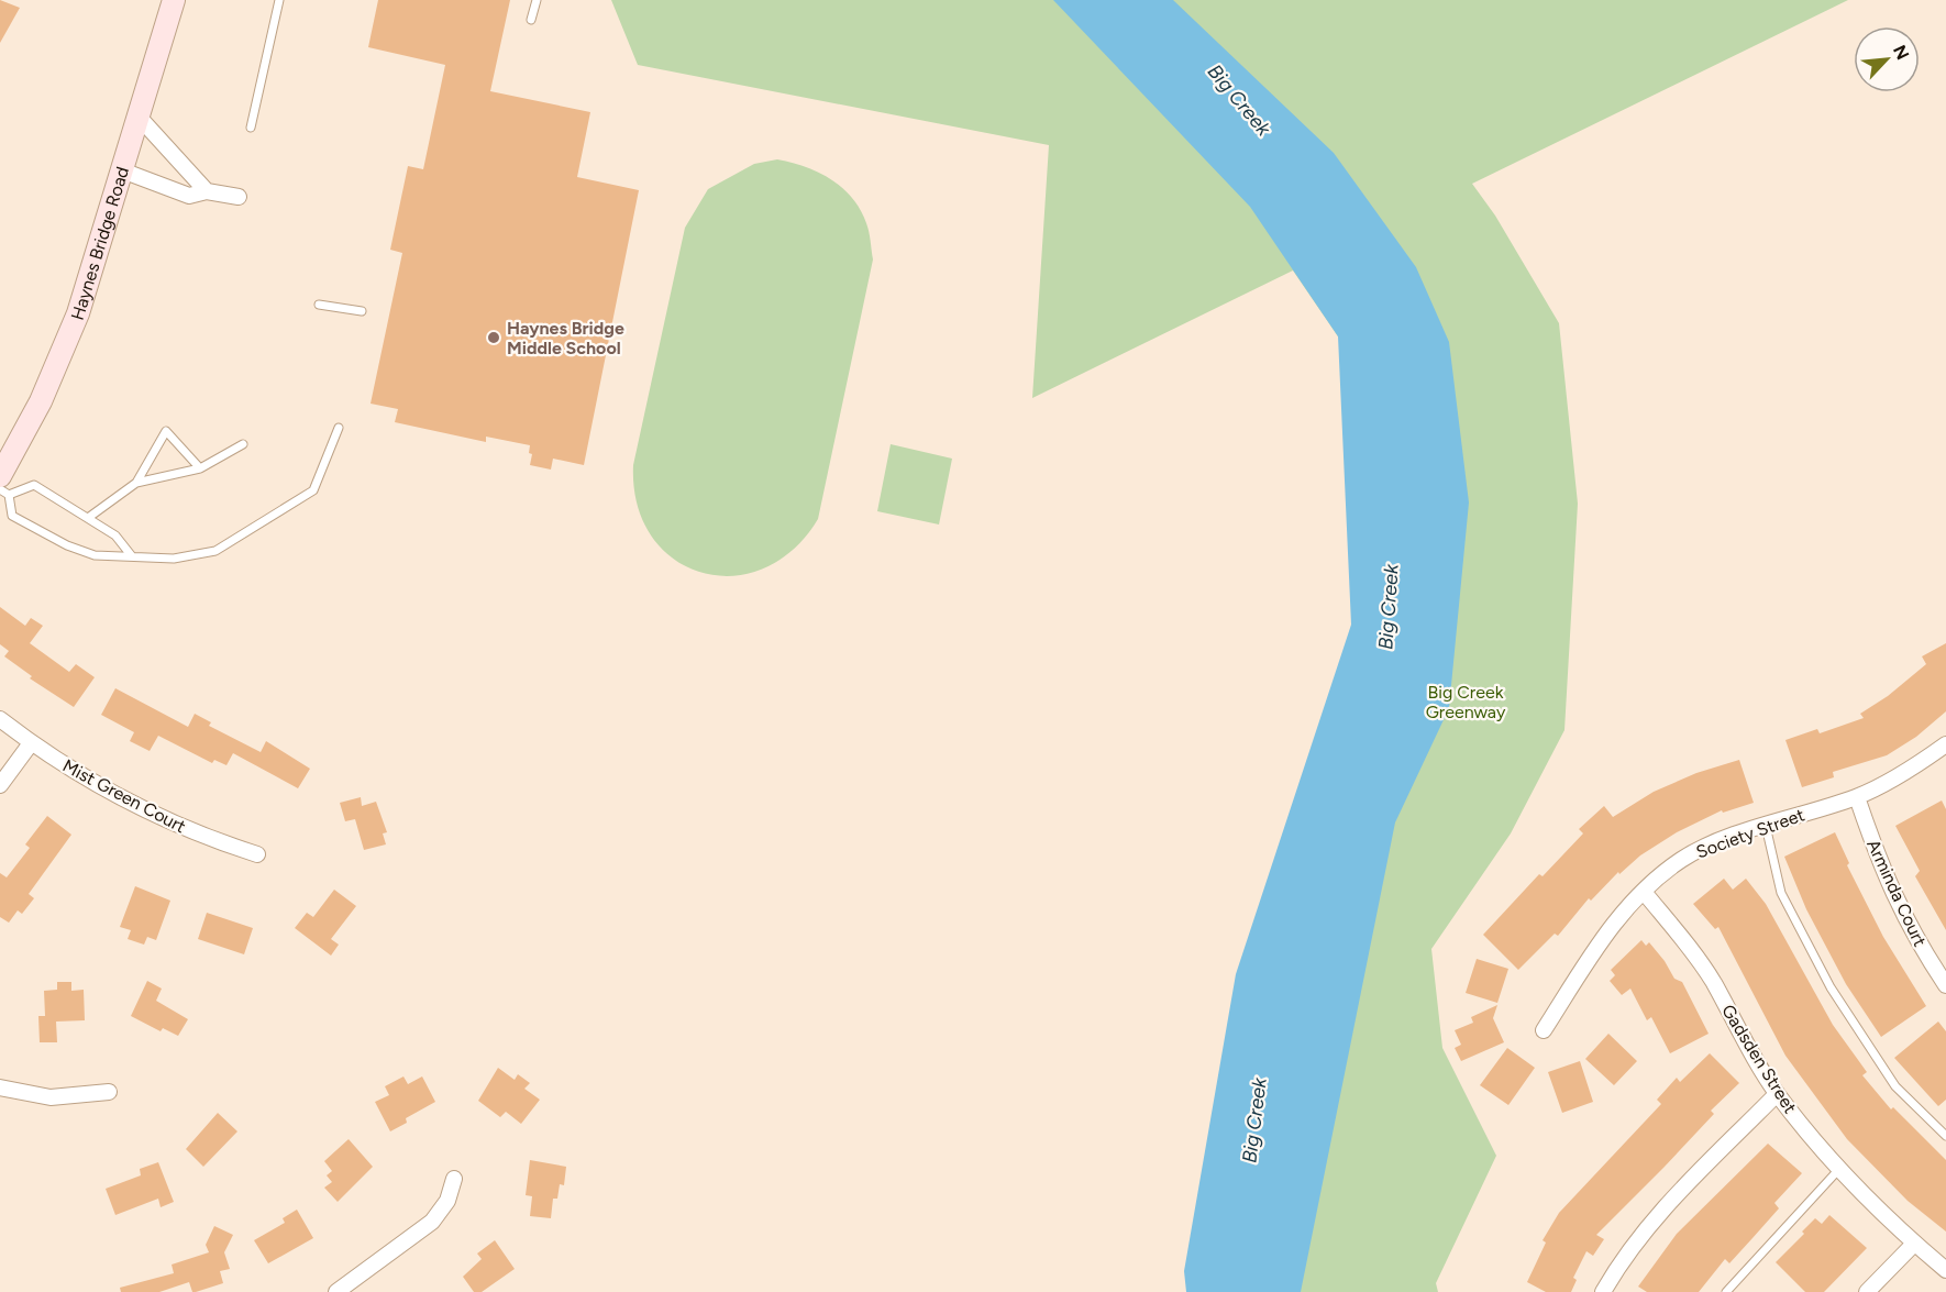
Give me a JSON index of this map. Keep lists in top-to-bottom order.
{
  "streets": {
    "main road": ["Haynes Bridge Road"],
    "street": [
      "Mist Green Court",
      "Society Street",
      "Arminda Court",
      "Gadsden Street"
    ]
  },
  "crossings": [
    ["Society Street", "Arminda Court"],
    ["Society Street", "Gadsden Street"]
  ],
  "water": ["Big Creek"],
  "parks": ["Big Creek Greenway"],
  "places": ["Haynes Bridge Middle School"],
  "north": "top right"
}
